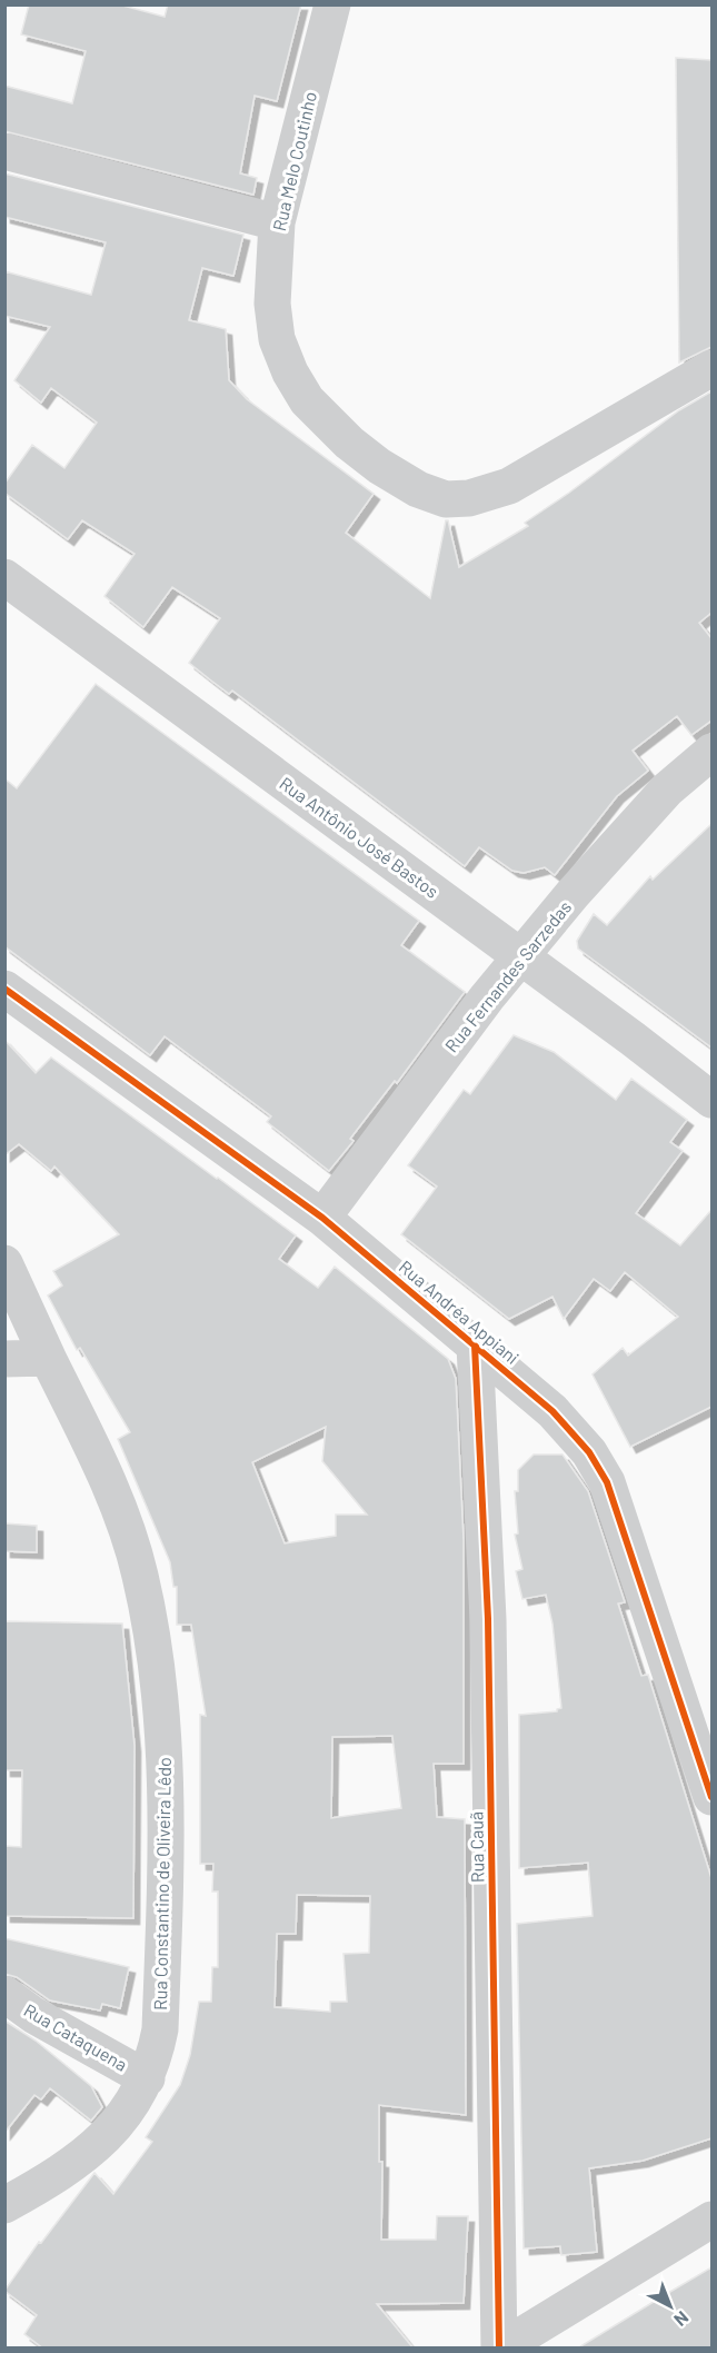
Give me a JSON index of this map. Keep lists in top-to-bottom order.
{
  "streets": {
    "street": [
      "Rua Melo Coutinho",
      "Rua Antônio José Bastos",
      "Rua Fernandes Sarzedas",
      "Rua Andréa Appiani",
      "Rua Cauã",
      "Rua Constantino de Oliveira Lêdo",
      "Rua Cataquena"
    ]
  },
  "crossings": [
    ["Rua Antônio José Bastos", "Rua Fernandes Sarzedas"],
    ["Rua Fernandes Sarzedas", "Rua Andréa Appiani"],
    ["Rua Andréa Appiani", "Rua Cauã"],
    ["Rua Constantino de Oliveira Lêdo", "Rua Cataquena"]
  ],
  "north": "bottom right"
}
